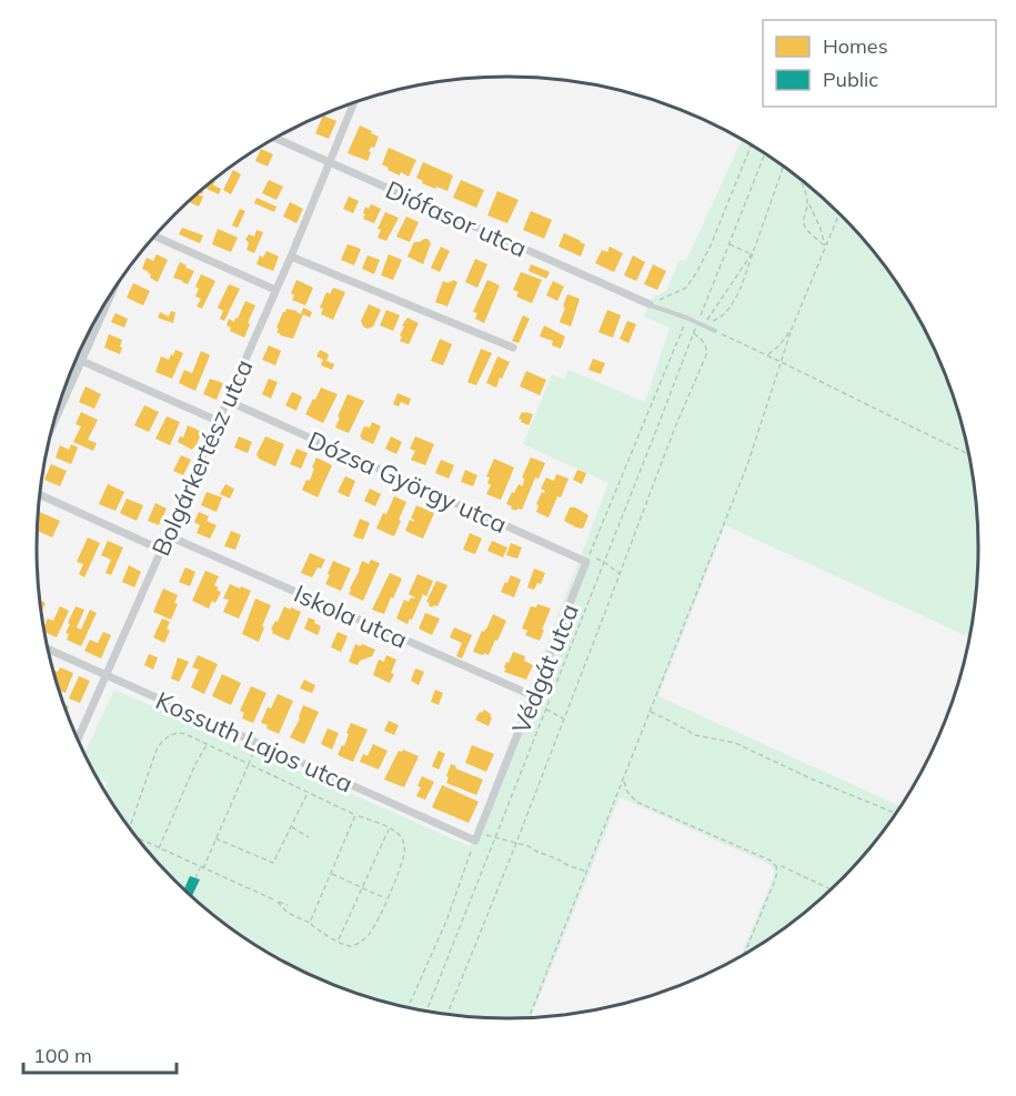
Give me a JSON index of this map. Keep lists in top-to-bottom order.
{
  "streets": {
    "street": [
      "Diófasor utca",
      "Bolgárkertész utca",
      "Dózsa György utca",
      "Iskola utca",
      "Védgát utca",
      "Kossuth Lajos utca"
    ]
  },
  "crossings": [
    ["Diófasor utca", "Bolgárkertész utca"],
    ["Bolgárkertész utca", "Dózsa György utca"],
    ["Bolgárkertész utca", "Iskola utca"],
    ["Bolgárkertész utca", "Kossuth Lajos utca"],
    ["Dózsa György utca", "Védgát utca"],
    ["Iskola utca", "Védgát utca"],
    ["Védgát utca", "Kossuth Lajos utca"]
  ],
  "legend": ["Homes", "Public"],
  "scale_bar": "100 m"
}
